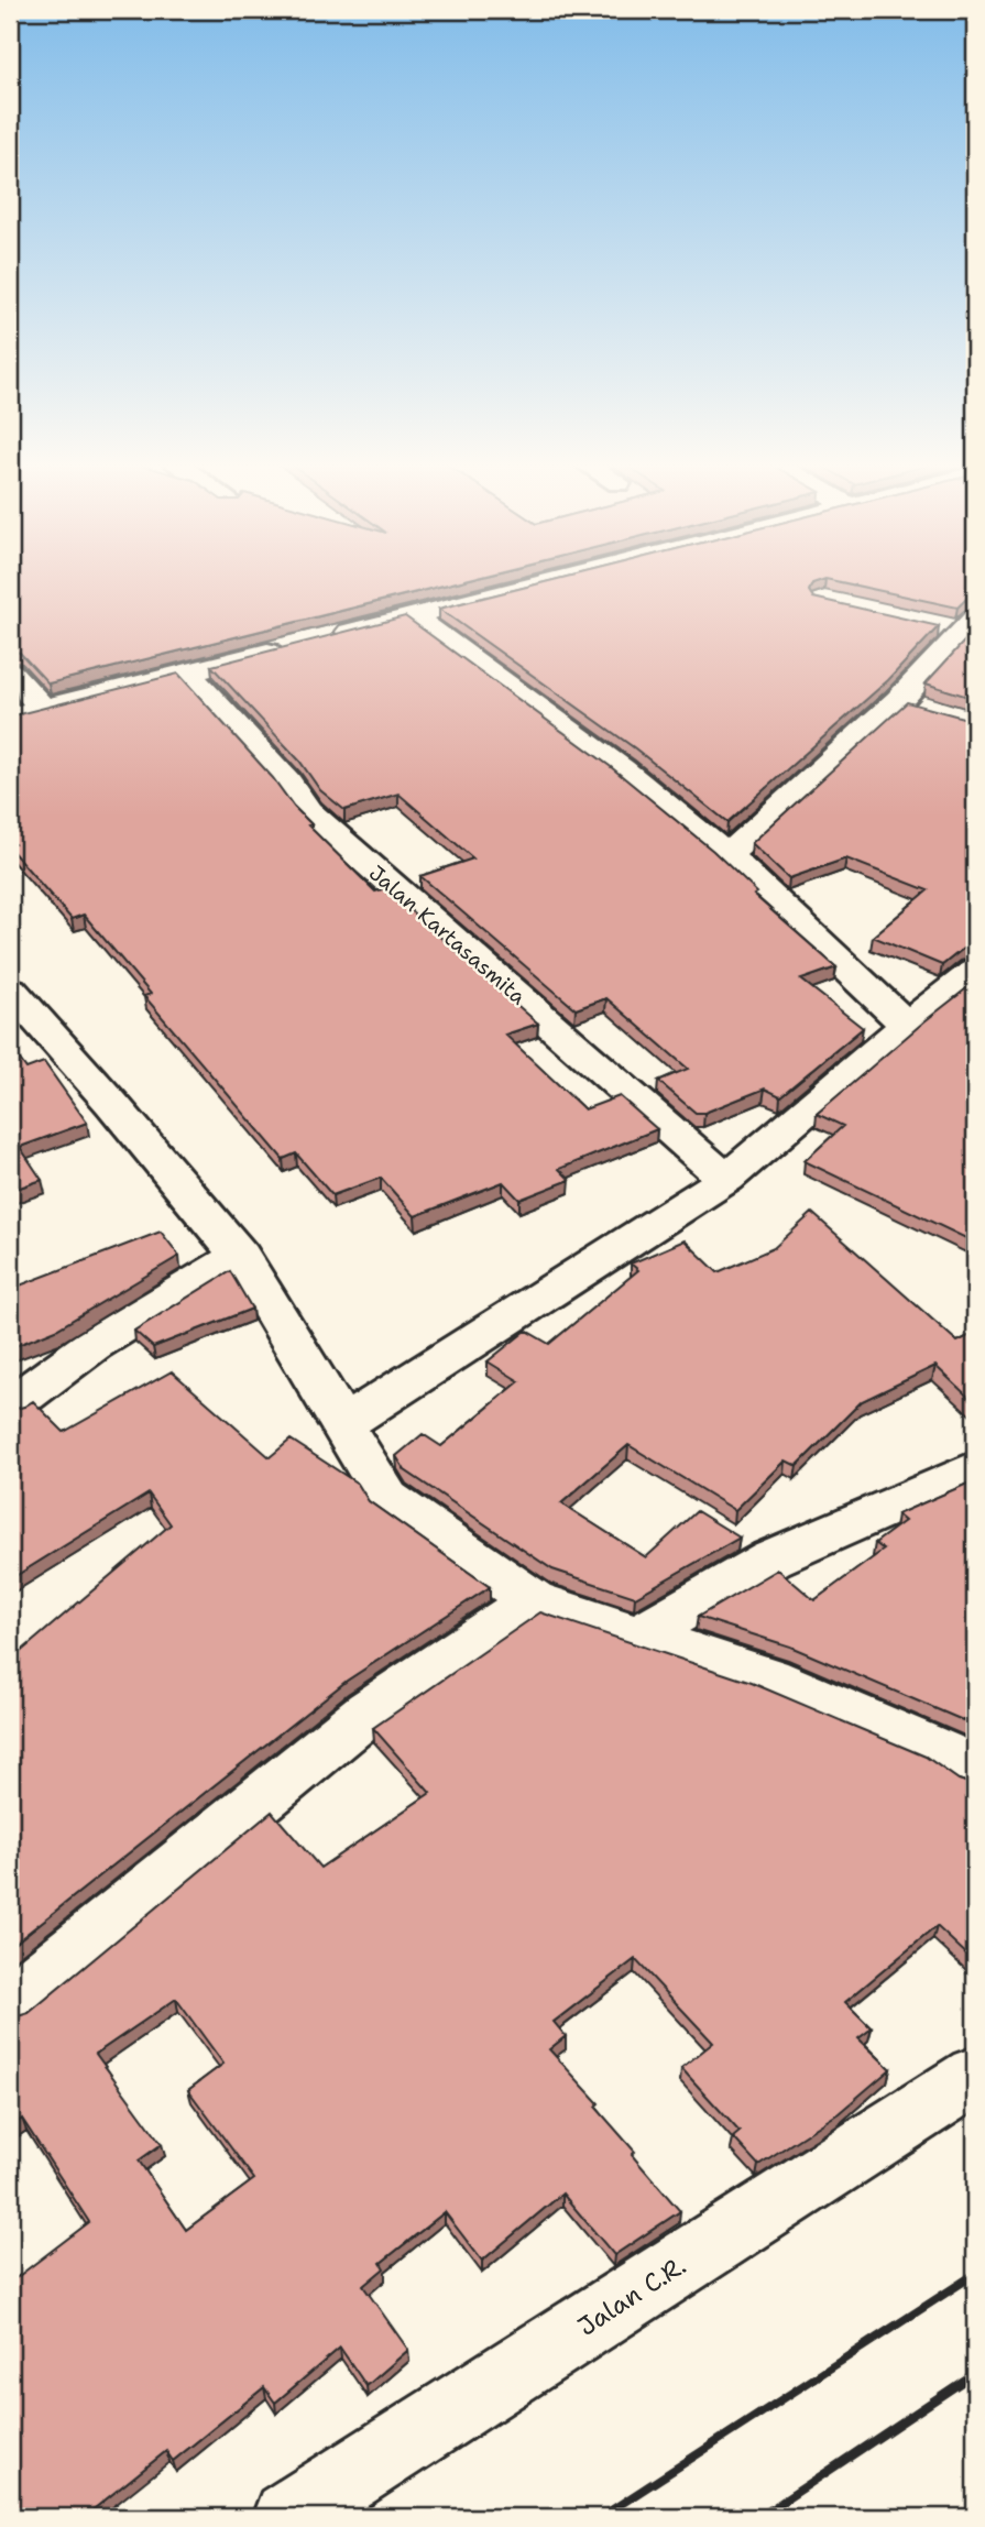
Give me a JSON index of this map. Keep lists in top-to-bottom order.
{
  "streets": {
    "street": ["Jalan Kartasasmita", "Jalan C.R."]
  }
}
